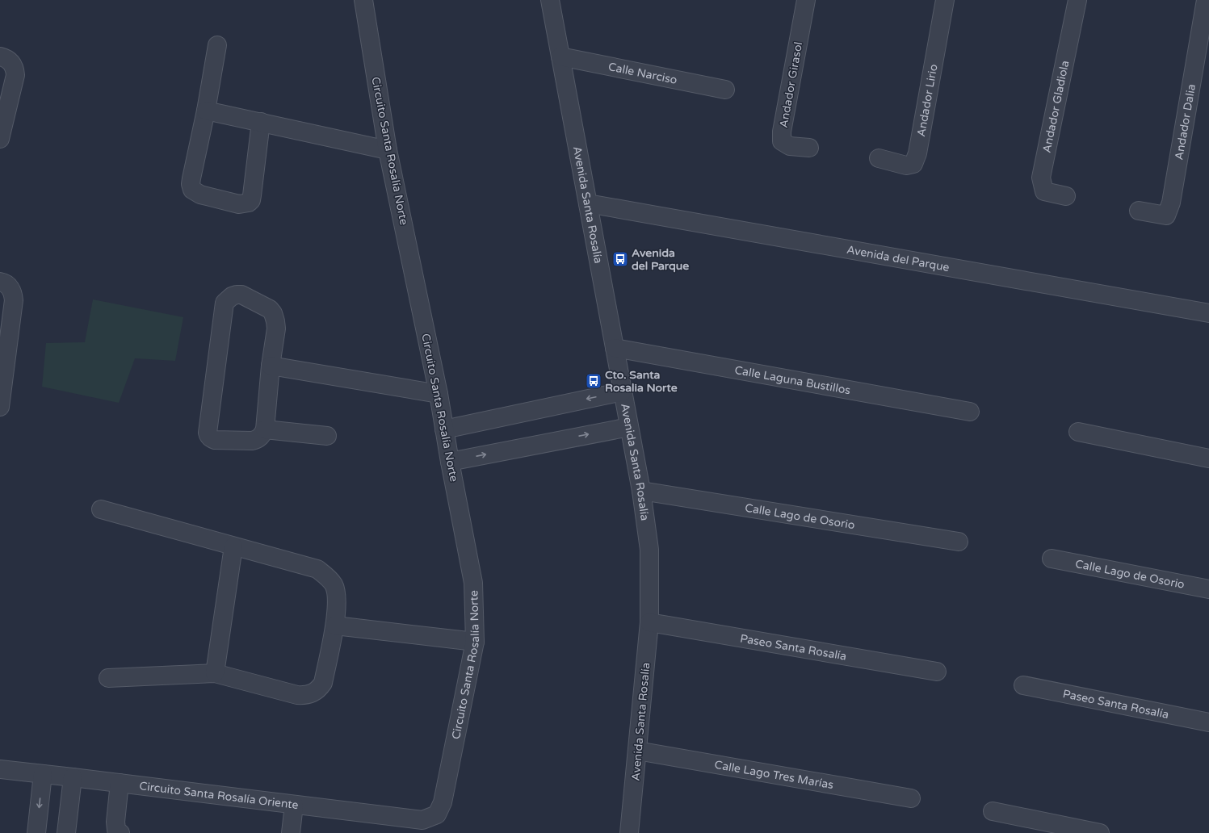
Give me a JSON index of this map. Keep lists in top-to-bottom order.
{
  "streets": {
    "street": [
      "Calle Narciso",
      "Andador Girasol",
      "Andador Lirio",
      "Andador Gladiola",
      "Andador Dalia",
      "Circuito Santa Rosalía Norte",
      "Avenida Santa Rosalía",
      "Avenida del Parque",
      "Calle Laguna Bustillos",
      "Calle Lago de Osorio",
      "Paseo Santa Rosalía",
      "Calle Lago Tres Marías",
      "Circuito Santa Rosalía Oriente"
    ]
  },
  "crossings": [
    ["Calle Narciso", "Avenida Santa Rosalía"],
    ["Circuito Santa Rosalía Norte", "Circuito Santa Rosalía Oriente"],
    ["Avenida Santa Rosalía", "Avenida del Parque"],
    ["Avenida Santa Rosalía", "Calle Laguna Bustillos"],
    ["Avenida Santa Rosalía", "Calle Lago de Osorio"],
    ["Avenida Santa Rosalía", "Paseo Santa Rosalía"],
    ["Avenida Santa Rosalía", "Calle Lago Tres Marías"]
  ],
  "places": {
    "bus stop": ["Avenida del Parque", "Cto. Santa Rosalia Norte"]
  }
}
